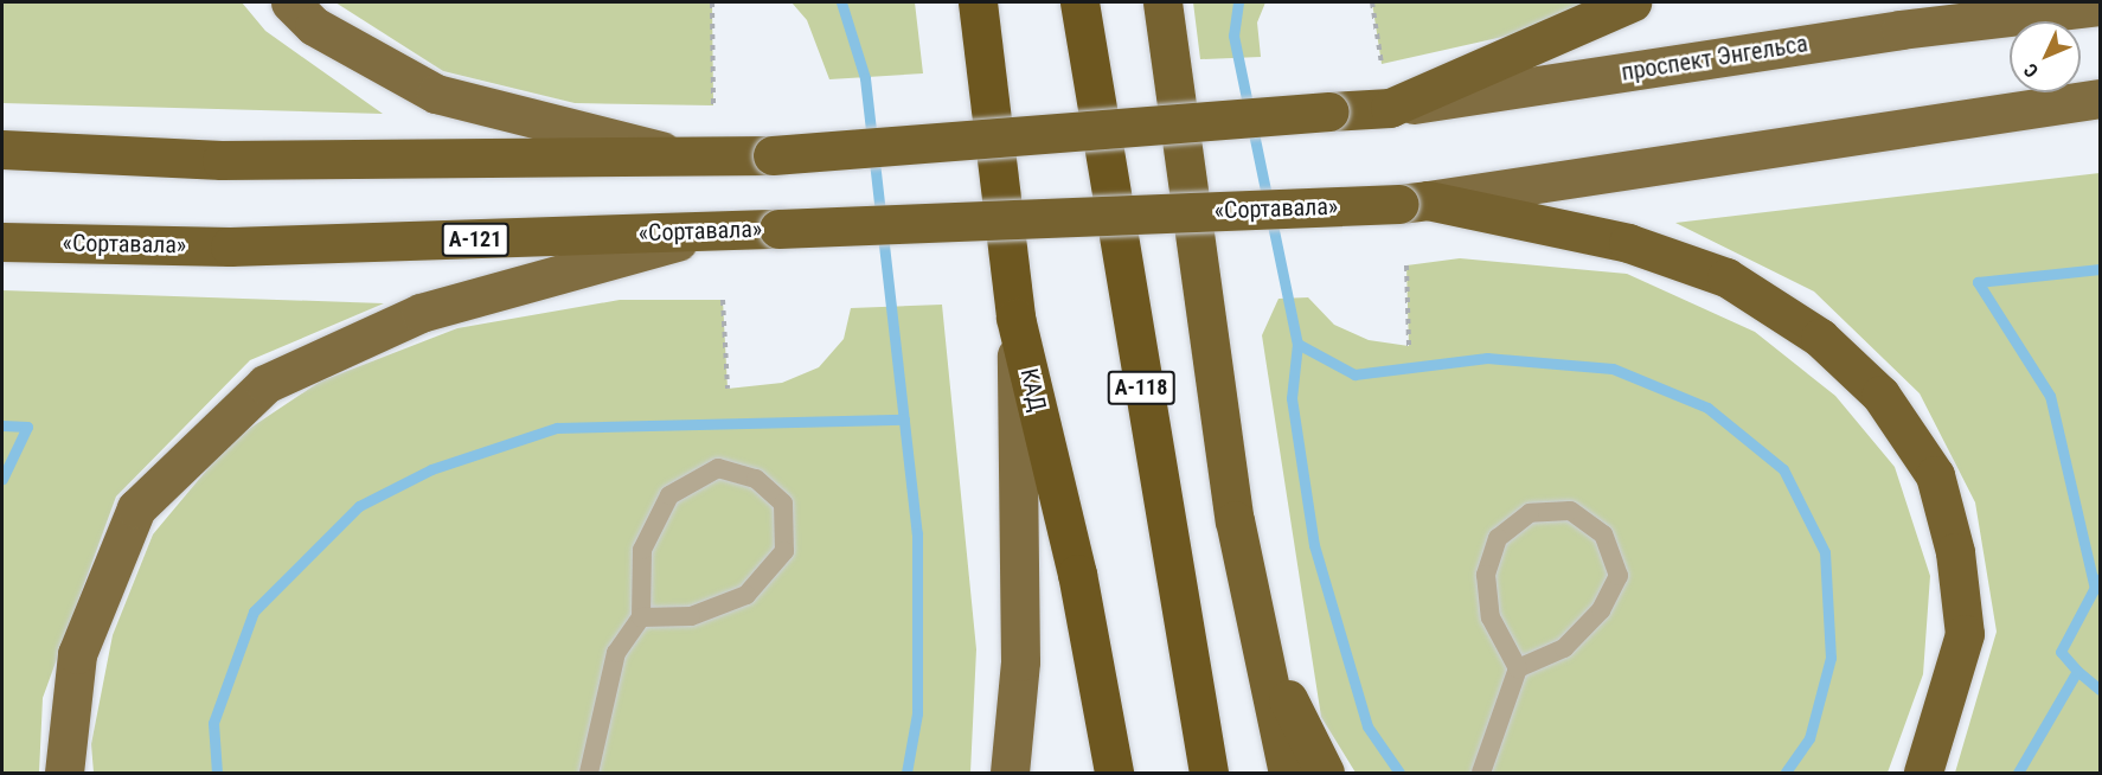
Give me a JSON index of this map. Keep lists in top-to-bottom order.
{
  "streets": {
    "highway": [
      "проспект Энгельса",
      "«Сортавала»",
      "А-121",
      "А-118",
      "КАД"
    ]
  },
  "north": "bottom left"
}
